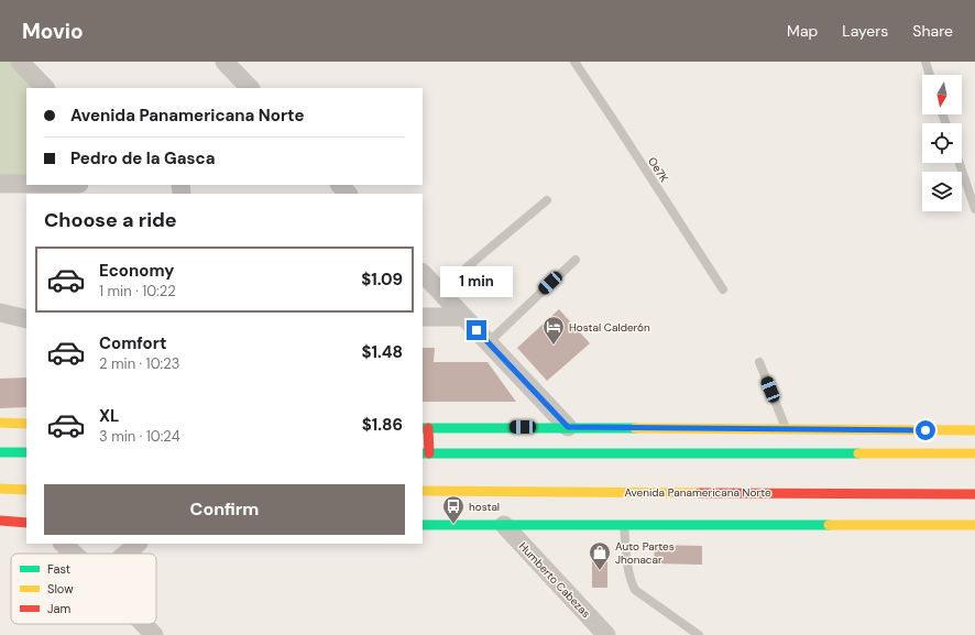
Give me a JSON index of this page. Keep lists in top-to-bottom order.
{
  "streets": {
    "main road": ["Avenida Panamericana Norte"],
    "street": ["Humberto Cabezas"],
    "lane": ["Oe7K"]
  },
  "places": {
    "hotel": ["Hostal Calderón"],
    "bus stop": ["hostal"],
    "shop": ["Auto Partes Jhonacar"]
  },
  "legend": ["Fast", "Slow", "Jam"],
  "north": "bottom",
  "page": {
    "header": "Movio",
    "nav": ["Map", "Layers", "Share"],
    "banner": ["Avenida Panamericana Norte", "Pedro de la Gasca"],
    "heading": "Choose a ride",
    "list": [
      {
        "name": "Economy",
        "note": "1 min · 10:22",
        "value": "$1.09"
      },
      {
        "name": "Comfort",
        "note": "2 min · 10:23",
        "value": "$1.48"
      },
      {
        "name": "XL",
        "note": "3 min · 10:24",
        "value": "$1.86"
      }
    ],
    "bubble": "1 min",
    "buttons": "Confirm"
  }
}
